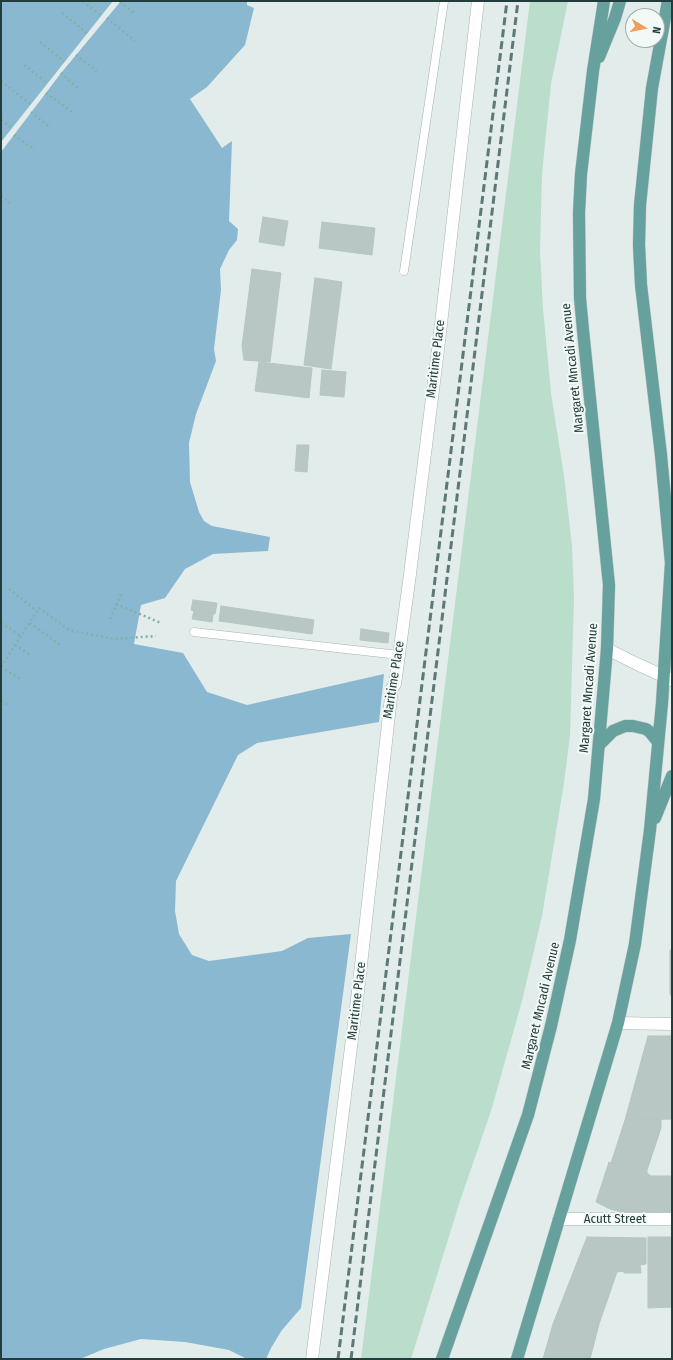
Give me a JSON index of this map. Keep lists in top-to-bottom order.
{
  "streets": {
    "main road": ["Margaret Mncadi Avenue"],
    "street": ["Maritime Place", "Acutt Street"]
  },
  "north": "right"
}
